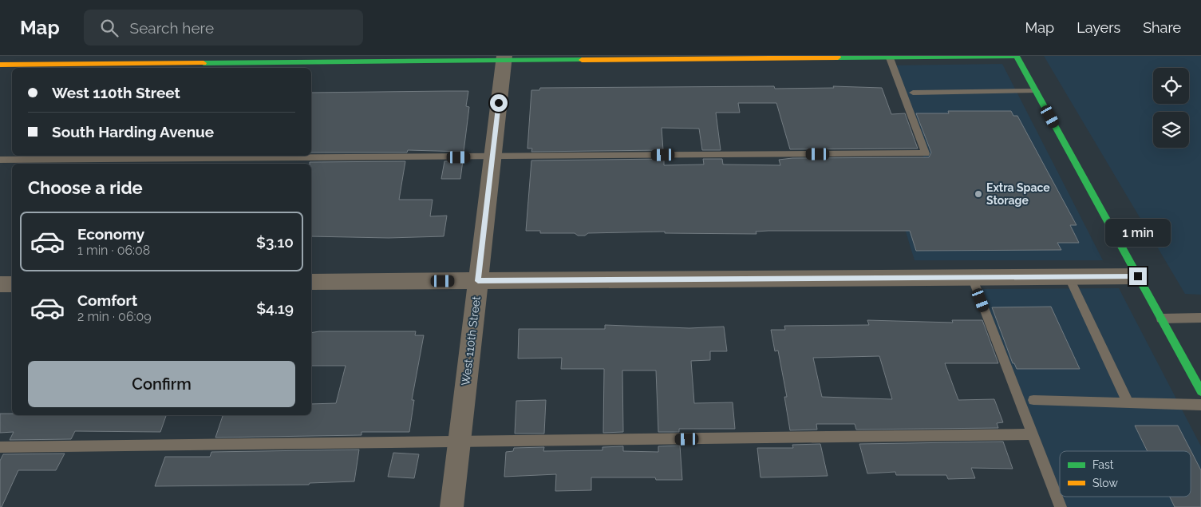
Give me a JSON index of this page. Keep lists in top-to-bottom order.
{
  "streets": {
    "street": ["West 110th Street"]
  },
  "places": ["Extra Space Storage"],
  "legend": ["Fast", "Slow"],
  "page": {
    "header": "Map",
    "search": "Search here",
    "nav": ["Map", "Layers", "Share"],
    "banner": ["West 110th Street", "South Harding Avenue"],
    "heading": "Choose a ride",
    "list": [
      {
        "name": "Economy",
        "note": "1 min · 06:08",
        "value": "$3.10"
      },
      {
        "name": "Comfort",
        "note": "2 min · 06:09",
        "value": "$4.19"
      }
    ],
    "bubble": "1 min",
    "buttons": "Confirm"
  }
}
